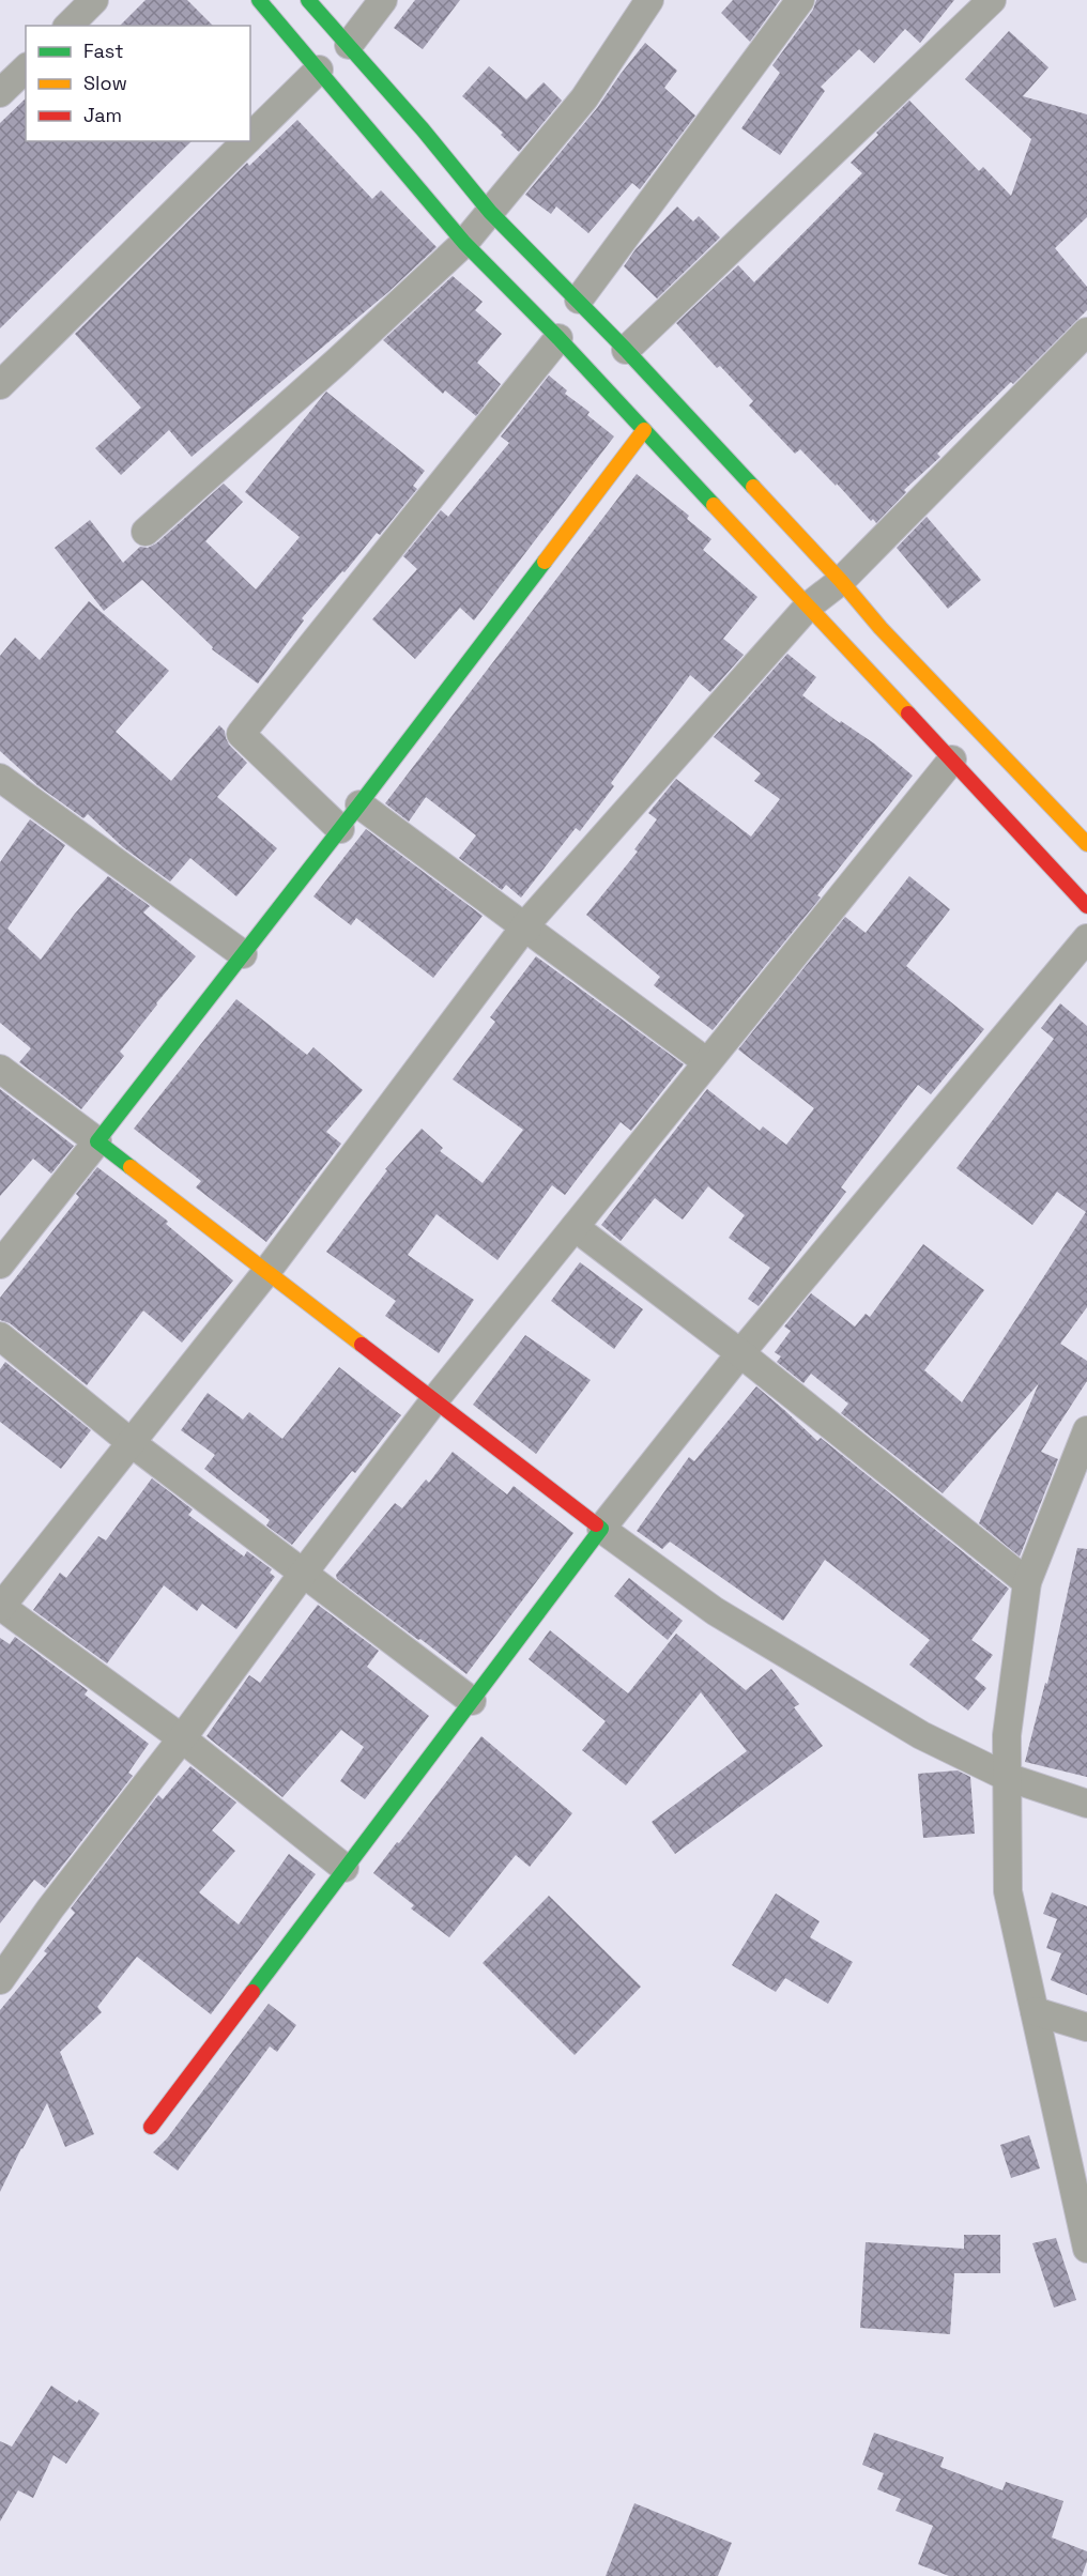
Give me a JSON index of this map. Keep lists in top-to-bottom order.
{
  "legend": ["Fast", "Slow", "Jam"]
}
